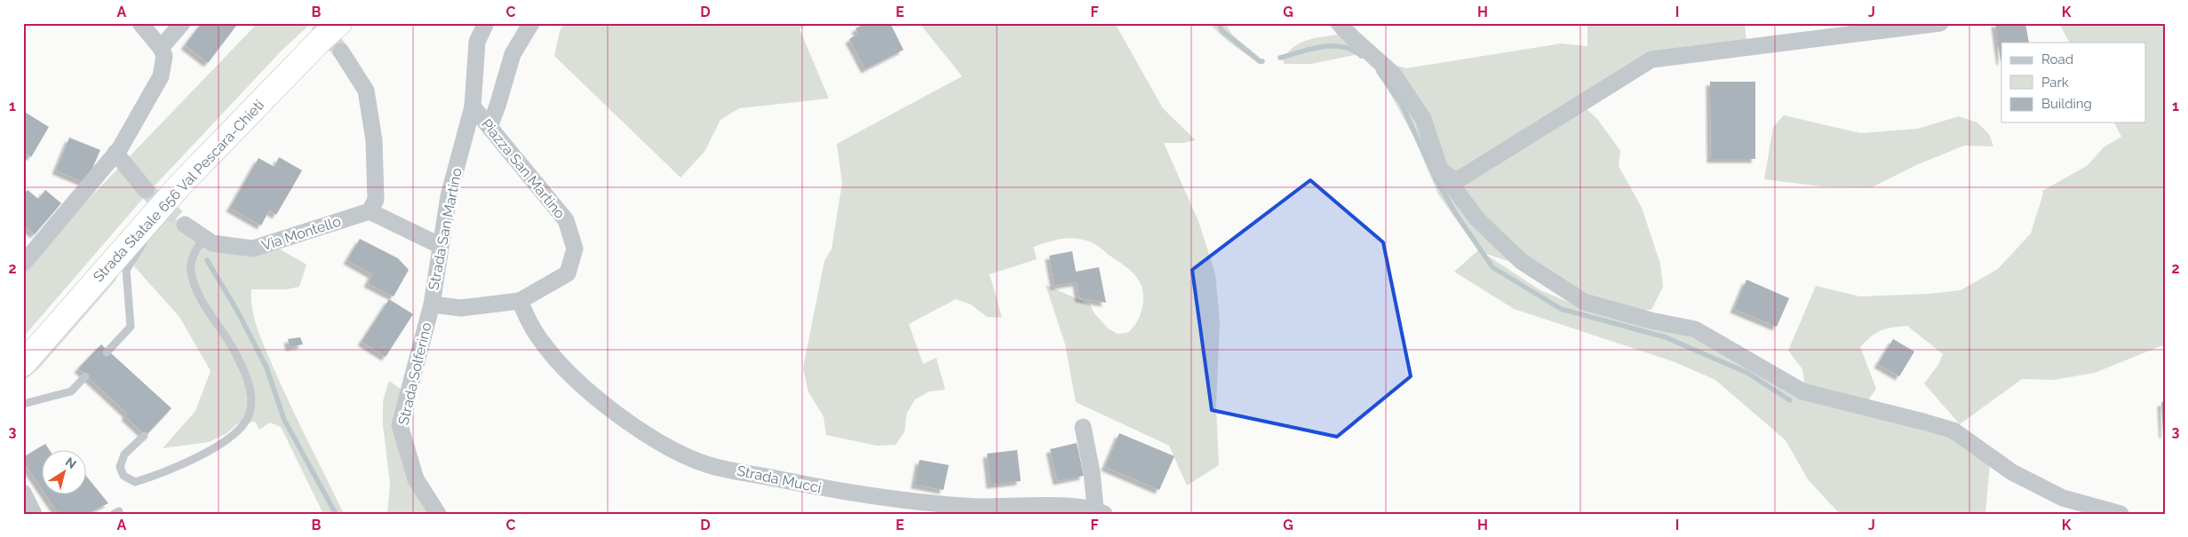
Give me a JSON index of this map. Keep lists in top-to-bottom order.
{
  "streets": {
    "highway": ["Strada Statale 656 Val Pescara-Chieti"],
    "street": [
      "Piazza San Martino",
      "Strada San Martino",
      "Via Montello",
      "Strada Solferino",
      "Strada Mucci"
    ]
  },
  "crossings": [
    ["Piazza San Martino", "Strada San Martino"],
    ["Piazza San Martino", "Strada Solferino"],
    ["Piazza San Martino", "Strada Mucci"],
    ["Strada San Martino", "Strada Solferino"]
  ],
  "legend": ["Road", "Park", "Building"],
  "north": "top right",
  "grid": {
    "columns": [
      "A",
      "B",
      "C",
      "D",
      "E",
      "F",
      "G",
      "H",
      "I",
      "J",
      "K"
    ],
    "rows": ["1", "2", "3"]
  }
}
